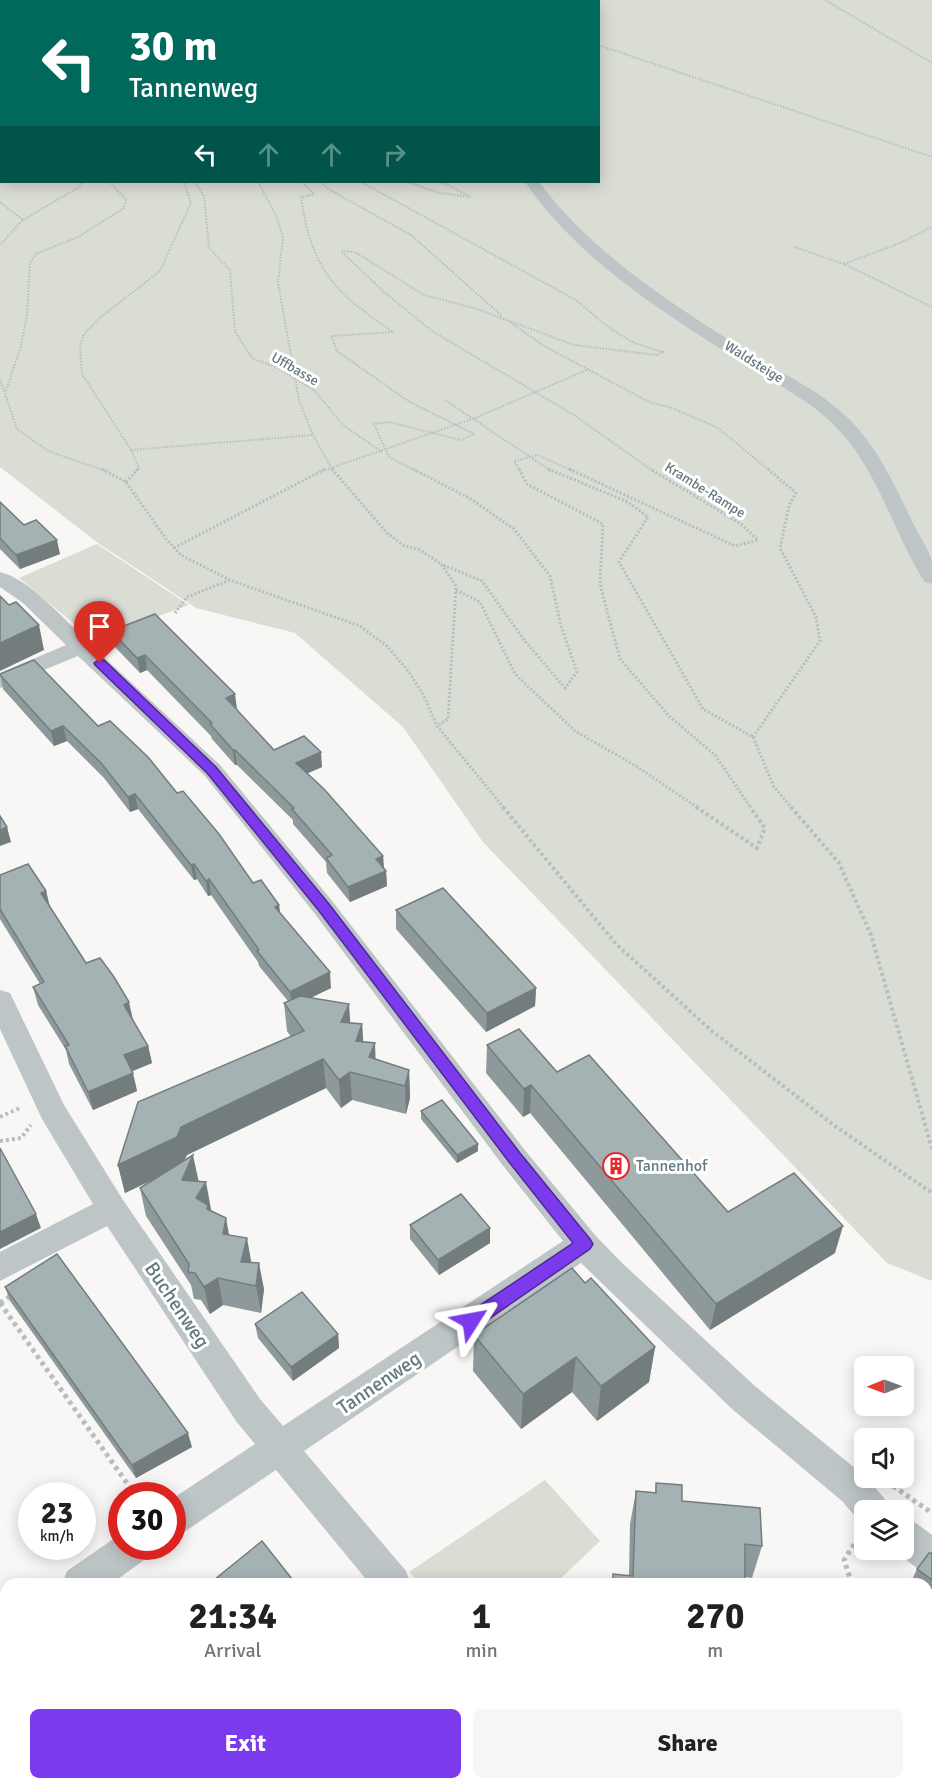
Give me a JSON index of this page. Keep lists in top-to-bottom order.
{
  "streets": {
    "street": ["Waldsteige", "Buchenweg", "Tannenweg"],
    "path": ["Uffbasse", "Krambe-Rampe"]
  },
  "crossings": [
    ["Buchenweg", "Tannenweg"]
  ],
  "places": {
    "building": ["Tannenhof"]
  },
  "north": "left",
  "page": {
    "turn": ["30 m", "Tannenweg"],
    "speed": "23 km/h",
    "limit": "30",
    "eta": [
      "21:34",
      "Arrival",
      "1",
      "min",
      "270",
      "m"
    ],
    "buttons": ["Exit", "Share"]
  }
}
